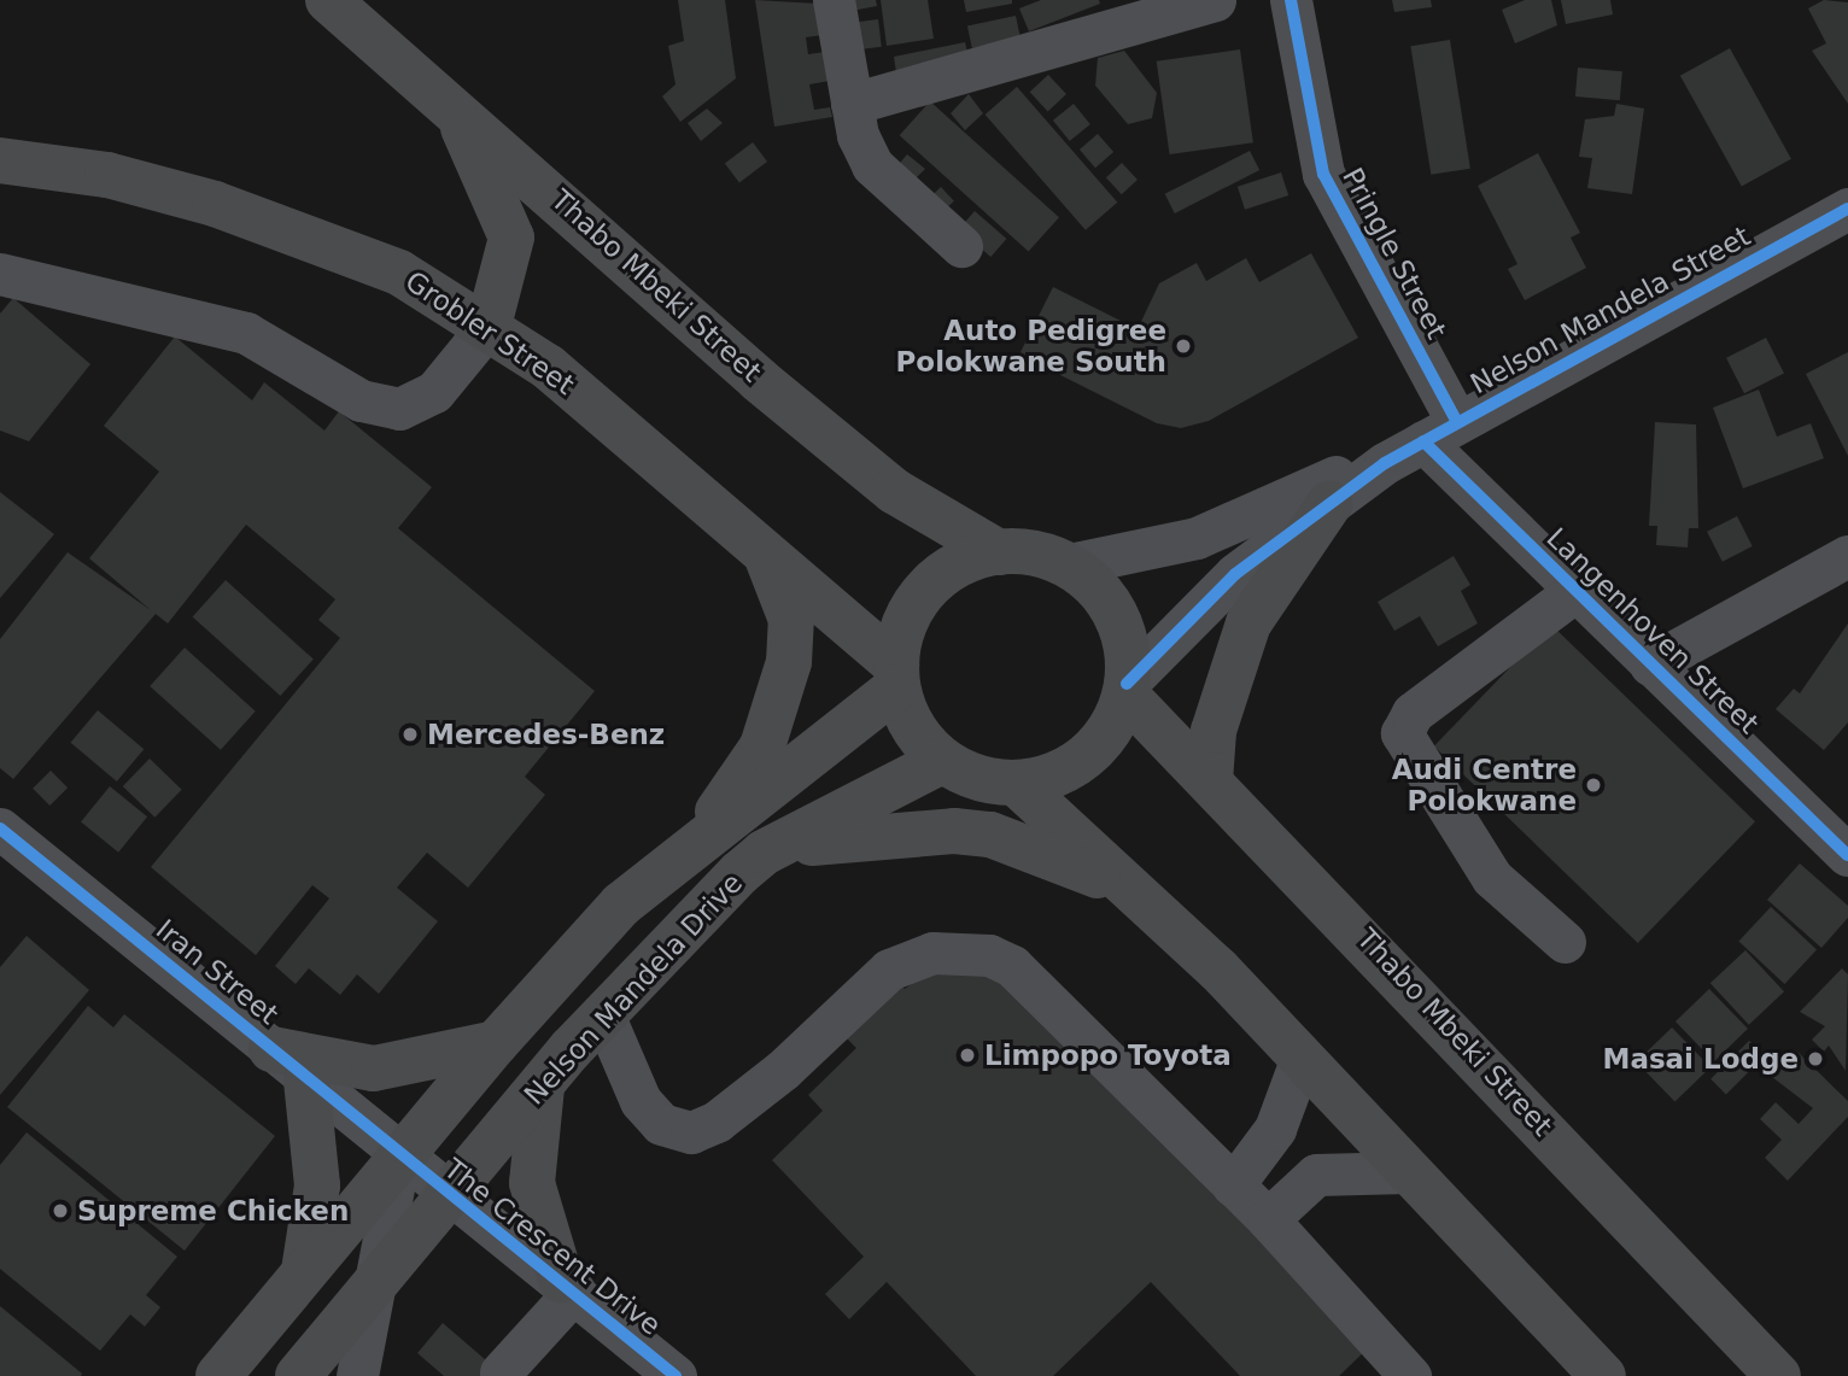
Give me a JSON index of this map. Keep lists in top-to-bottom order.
{
  "streets": {
    "main road": ["Thabo Mbeki Street", "Grobler Street", "Nelson Mandela Drive"],
    "street": [
      "Pringle Street",
      "Nelson Mandela Street",
      "Langenhoven Street",
      "Iran Street",
      "The Crescent Drive"
    ]
  },
  "crossings": [
    ["Pringle Street", "Nelson Mandela Street"],
    ["Pringle Street", "Langenhoven Street"],
    ["Thabo Mbeki Street", "Nelson Mandela Street"],
    ["Thabo Mbeki Street", "Grobler Street"],
    ["Thabo Mbeki Street", "Nelson Mandela Drive"],
    ["Nelson Mandela Street", "Grobler Street"],
    ["Nelson Mandela Street", "Langenhoven Street"],
    ["Nelson Mandela Street", "Nelson Mandela Drive"],
    ["Grobler Street", "Nelson Mandela Drive"],
    ["Iran Street", "Nelson Mandela Drive"],
    ["Iran Street", "The Crescent Drive"],
    ["Nelson Mandela Drive", "The Crescent Drive"]
  ],
  "places": [
    "Auto Pedigree Polokwane South",
    "Mercedes-Benz",
    "Audi Centre Polokwane",
    "Limpopo Toyota",
    "Masai Lodge",
    "Supreme Chicken"
  ]
}
